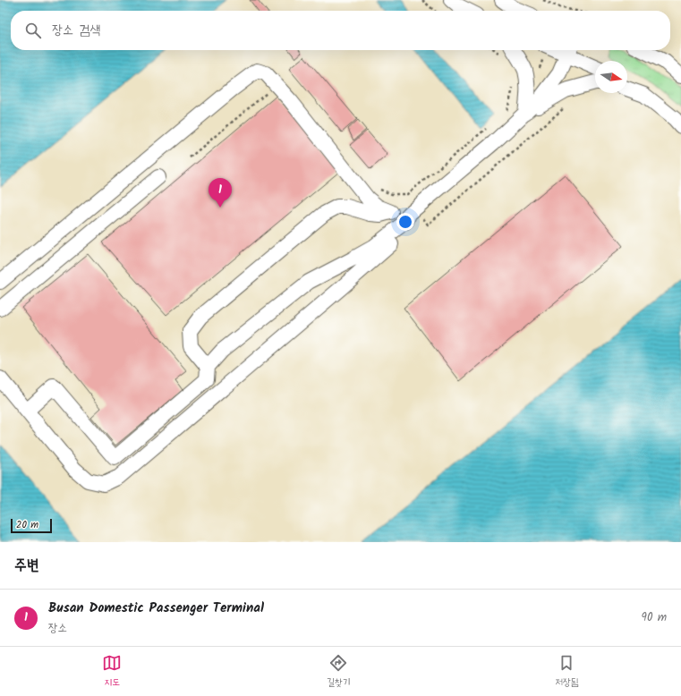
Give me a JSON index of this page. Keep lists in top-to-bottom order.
{
  "scale_bar": "20 m",
  "north": "right",
  "page": {
    "search": "장소 검색",
    "pins": "1",
    "scale": "20 m",
    "heading": "주변",
    "list": [
      {
        "mark": "1",
        "name": "Busan Domestic Passenger Terminal",
        "note": "장소",
        "value": "90 m"
      }
    ],
    "nav": ["지도", "길찾기", "저장됨"]
  }
}
